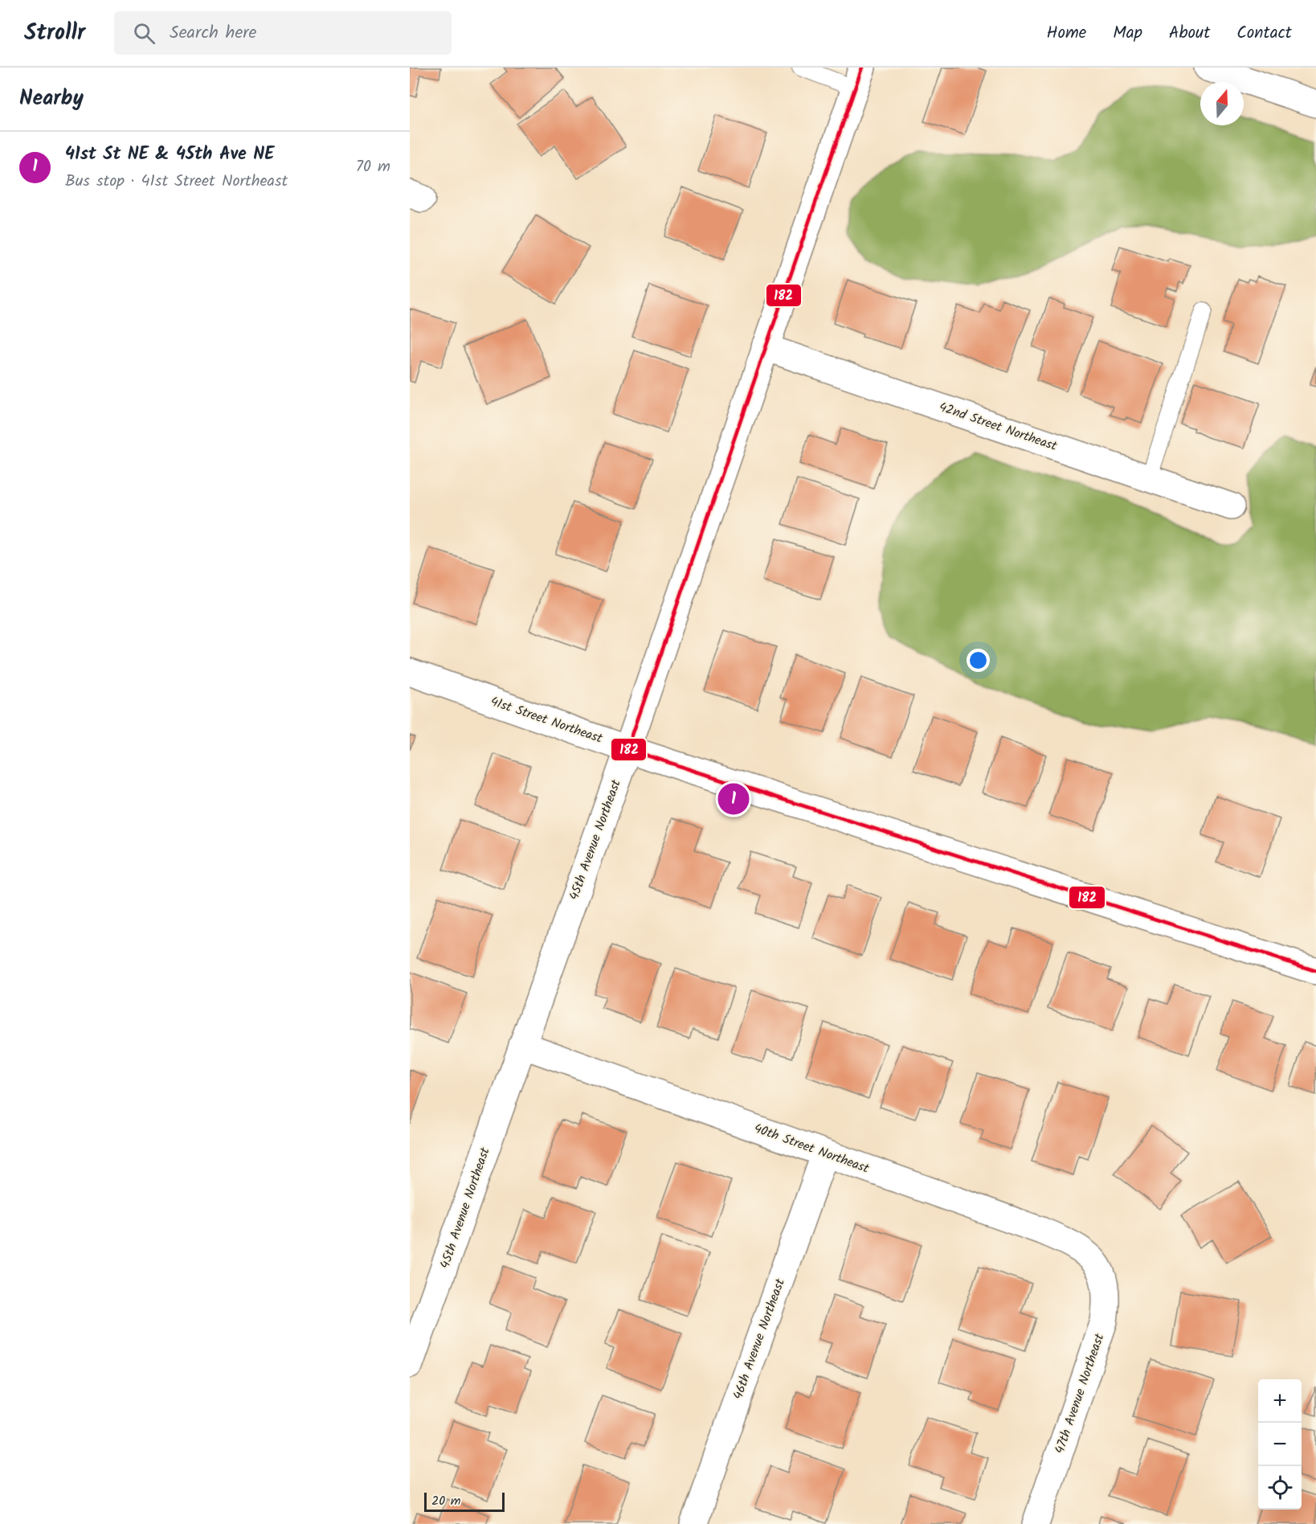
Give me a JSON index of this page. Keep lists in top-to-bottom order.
{
  "streets": {
    "street": [
      "42nd Street Northeast",
      "41st Street Northeast",
      "45th Avenue Northeast",
      "40th Street Northeast",
      "46th Avenue Northeast",
      "47th Avenue Northeast"
    ]
  },
  "crossings": [
    ["42nd Street Northeast", "45th Avenue Northeast"],
    ["41st Street Northeast", "45th Avenue Northeast"],
    ["45th Avenue Northeast", "40th Street Northeast"],
    ["40th Street Northeast", "46th Avenue Northeast"],
    ["40th Street Northeast", "47th Avenue Northeast"]
  ],
  "lines": ["transit line 182"],
  "scale_bar": "20 m",
  "north": "top",
  "page": {
    "header": "Strollr",
    "search": "Search here",
    "nav": [
      "Home",
      "Map",
      "About",
      "Contact"
    ],
    "heading": "Nearby",
    "list": [
      {
        "mark": "1",
        "name": "41st St NE & 45th Ave NE",
        "note": "Bus stop · 41st Street Northeast",
        "value": "70 m"
      }
    ],
    "pins": "1",
    "map_buttons": ["+", "−"],
    "scale": "20 m"
  }
}
